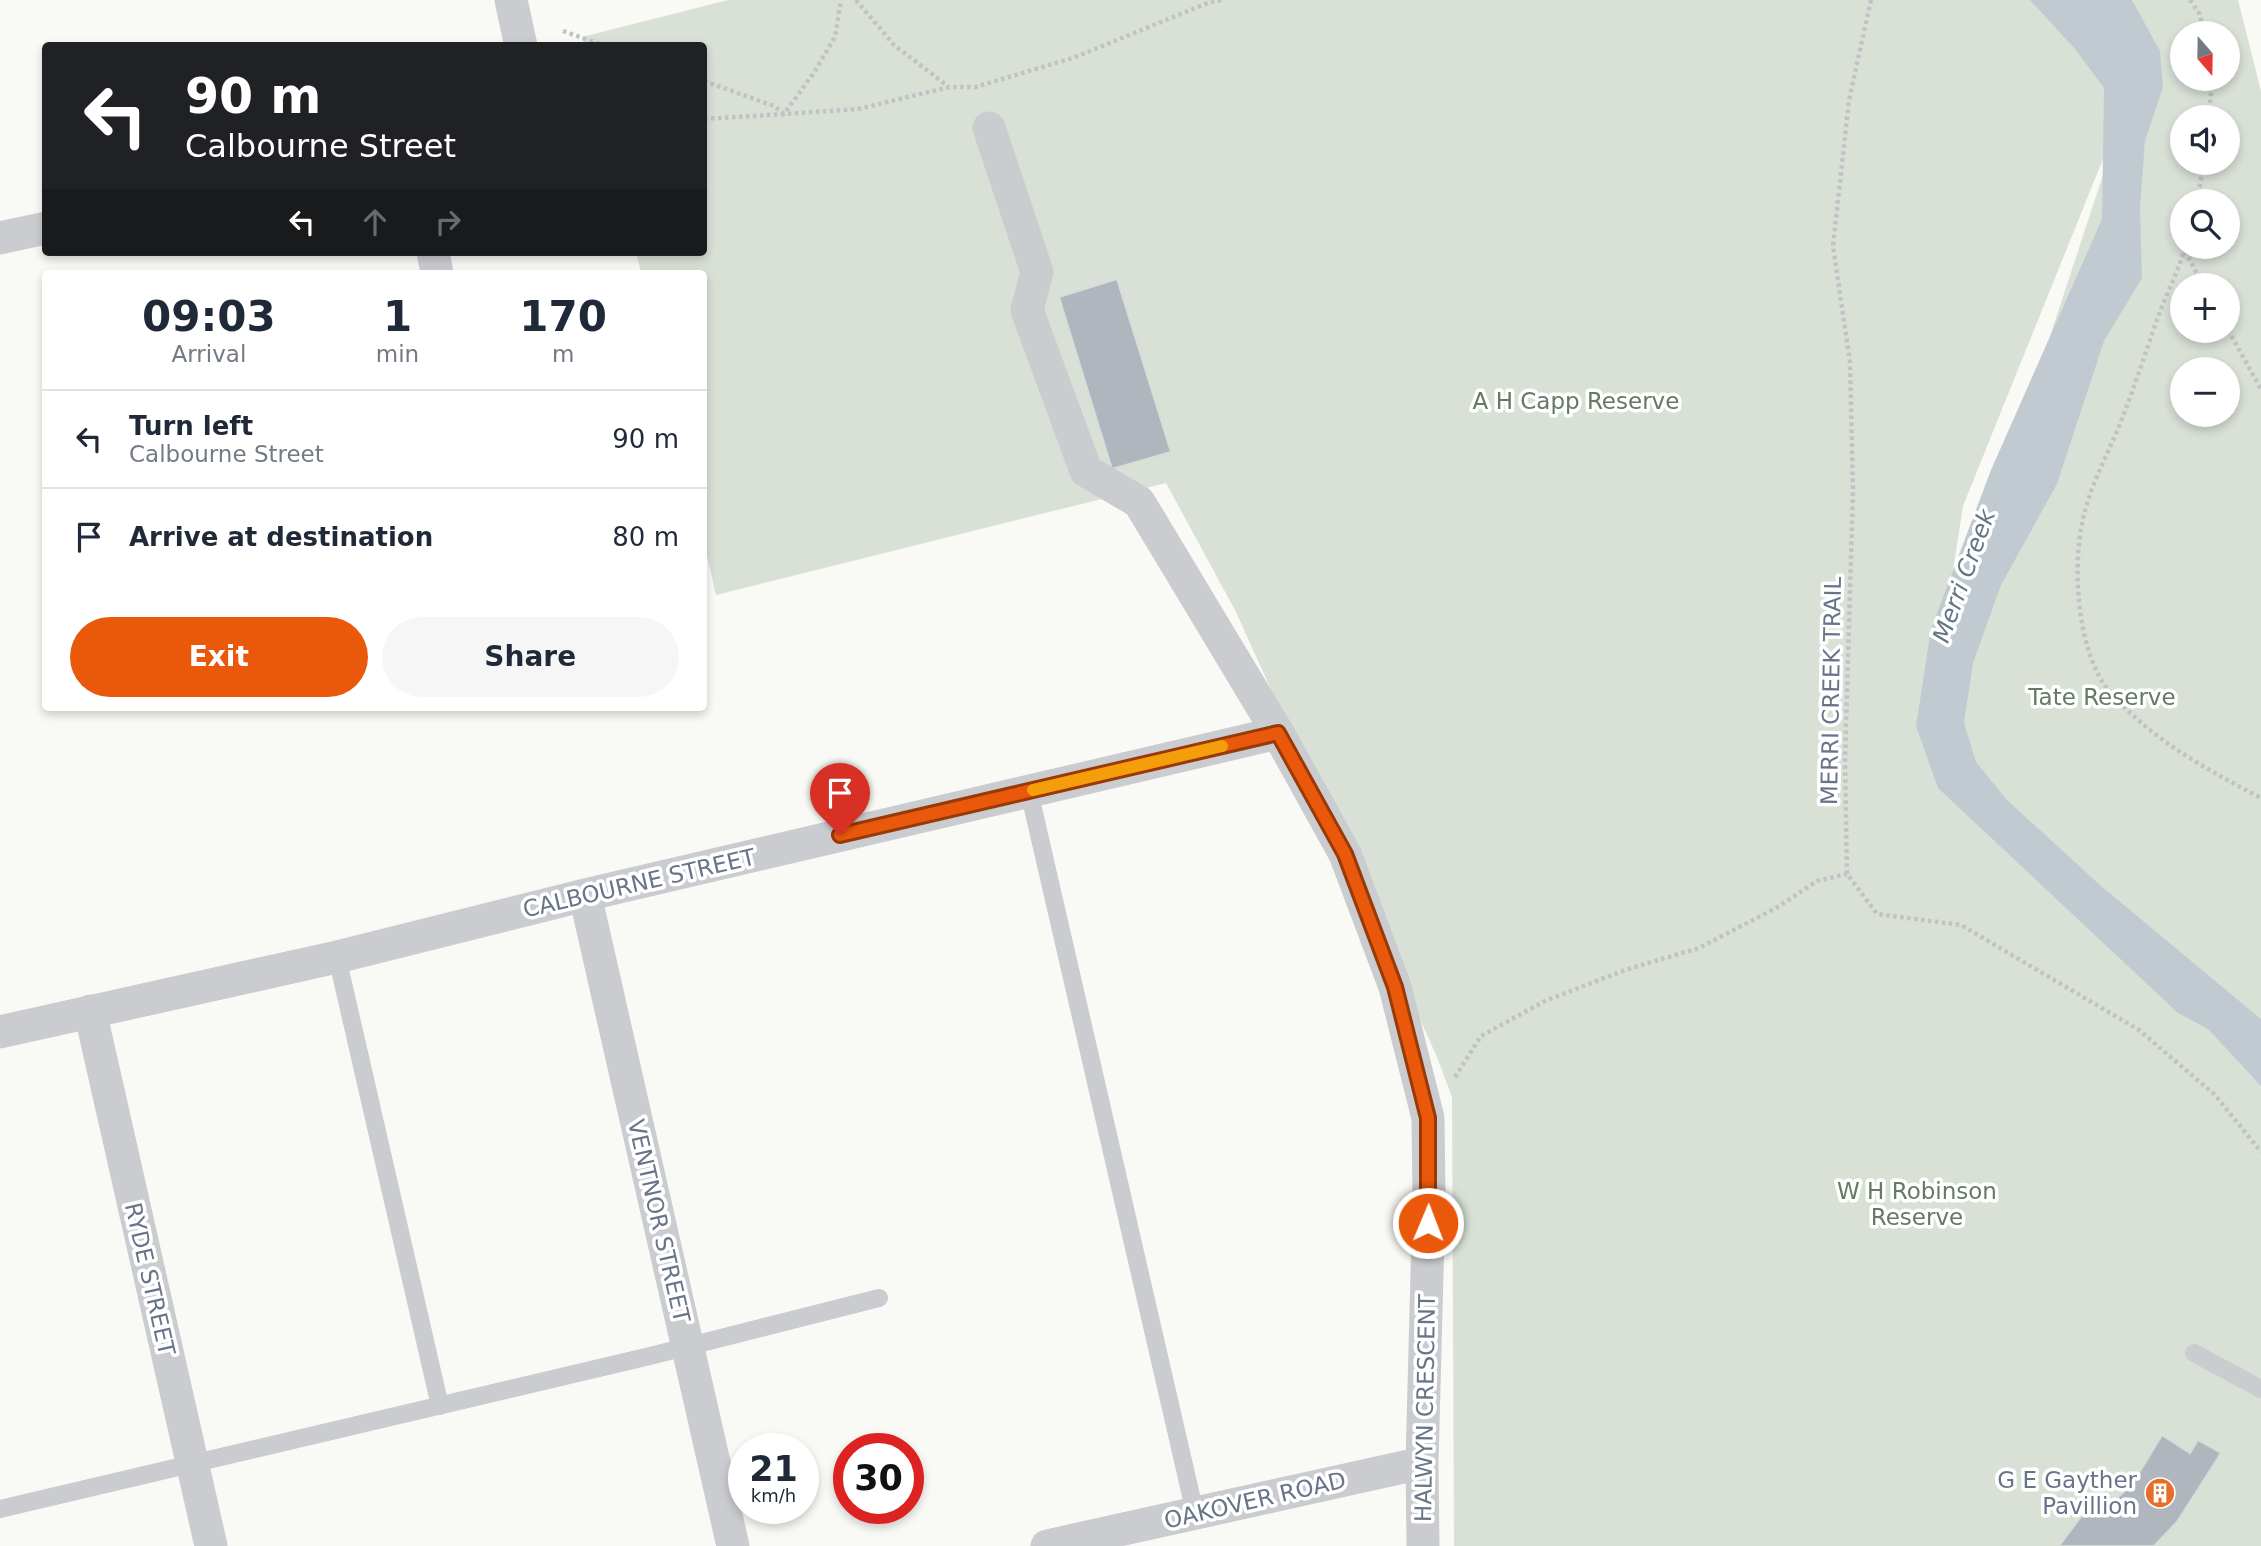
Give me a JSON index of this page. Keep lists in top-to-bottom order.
{
  "streets": {
    "street": [
      "CALBOURNE STREET",
      "VENTNOR STREET",
      "RYDE STREET",
      "HALWYN CRESCENT",
      "OAKOVER ROAD"
    ],
    "path": ["MERRI CREEK TRAIL"]
  },
  "crossings": [
    ["CALBOURNE STREET", "VENTNOR STREET"],
    ["CALBOURNE STREET", "RYDE STREET"],
    ["CALBOURNE STREET", "HALWYN CRESCENT"],
    ["HALWYN CRESCENT", "OAKOVER ROAD"]
  ],
  "water": ["Merri Creek"],
  "parks": ["A H Capp Reserve", "Tate Reserve", "W H Robinson Reserve"],
  "places": {
    "building": ["G E Gayther Pavillion"]
  },
  "north": "bottom",
  "page": {
    "map_buttons": ["+", "−"],
    "turn": ["90 m", "Calbourne Street"],
    "eta": [
      "09:03",
      "Arrival",
      "1",
      "min",
      "170",
      "m"
    ],
    "list": [
      {
        "name": "Turn left",
        "note": "Calbourne Street",
        "value": "90 m"
      },
      {
        "name": "Arrive at destination",
        "value": "80 m"
      }
    ],
    "buttons": ["Exit", "Share"],
    "speed": "21 km/h",
    "limit": "30"
  }
}
